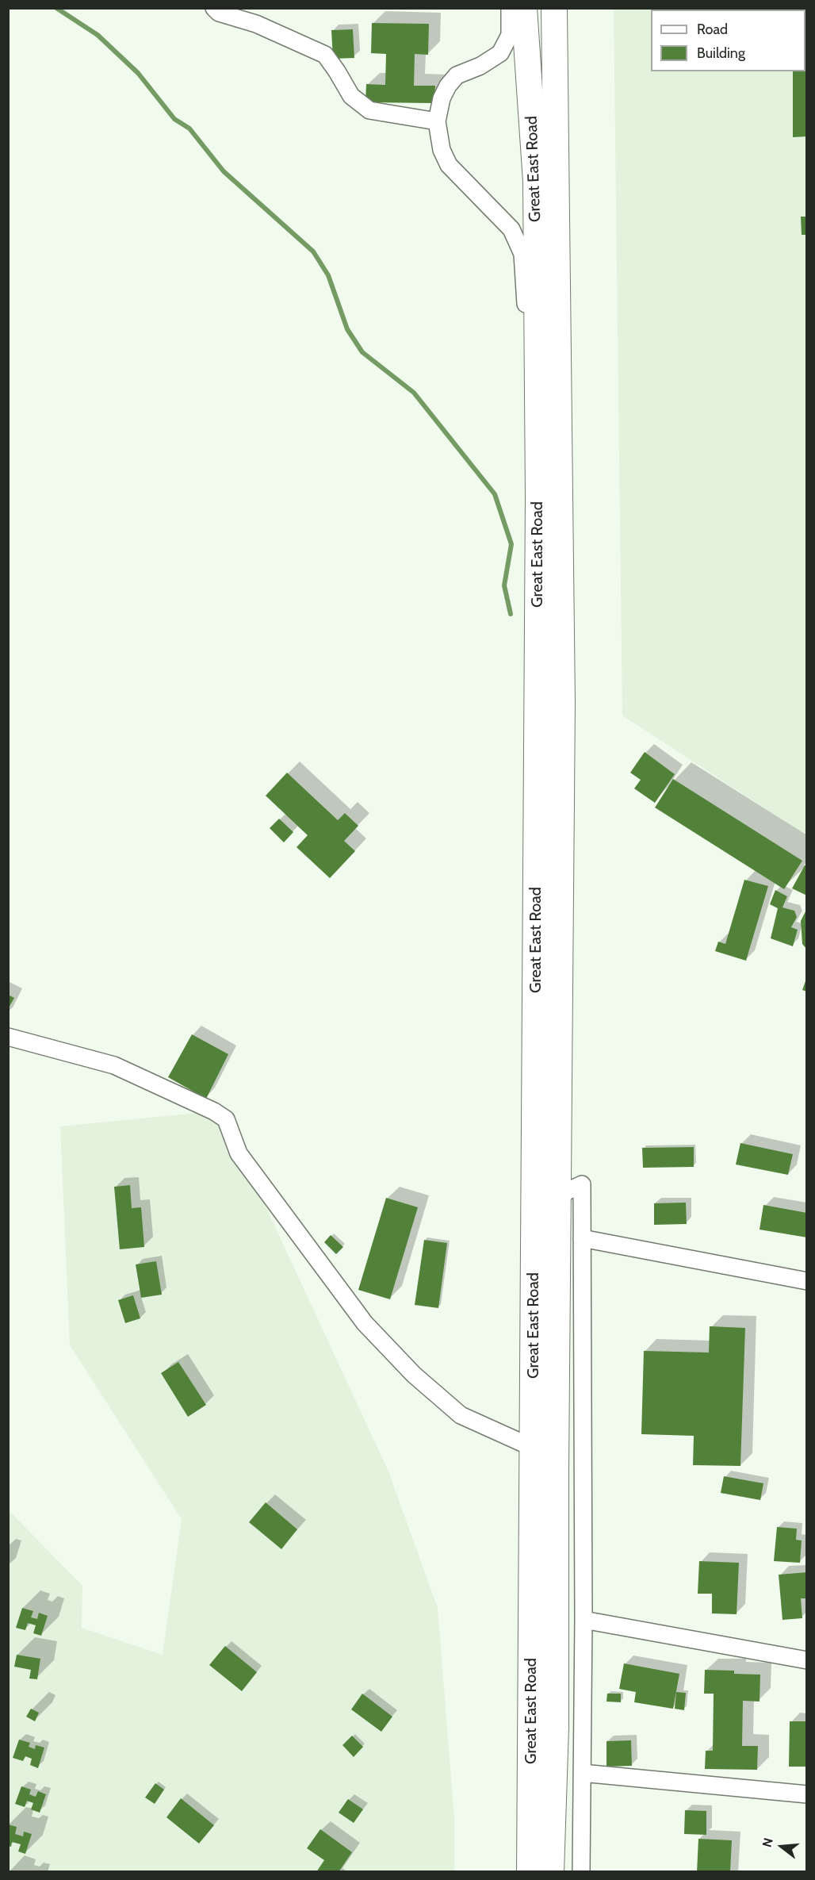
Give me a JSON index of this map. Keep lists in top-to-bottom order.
{
  "streets": {
    "main road": ["Great East Road"]
  },
  "legend": ["Road", "Building"],
  "north": "left"
}
